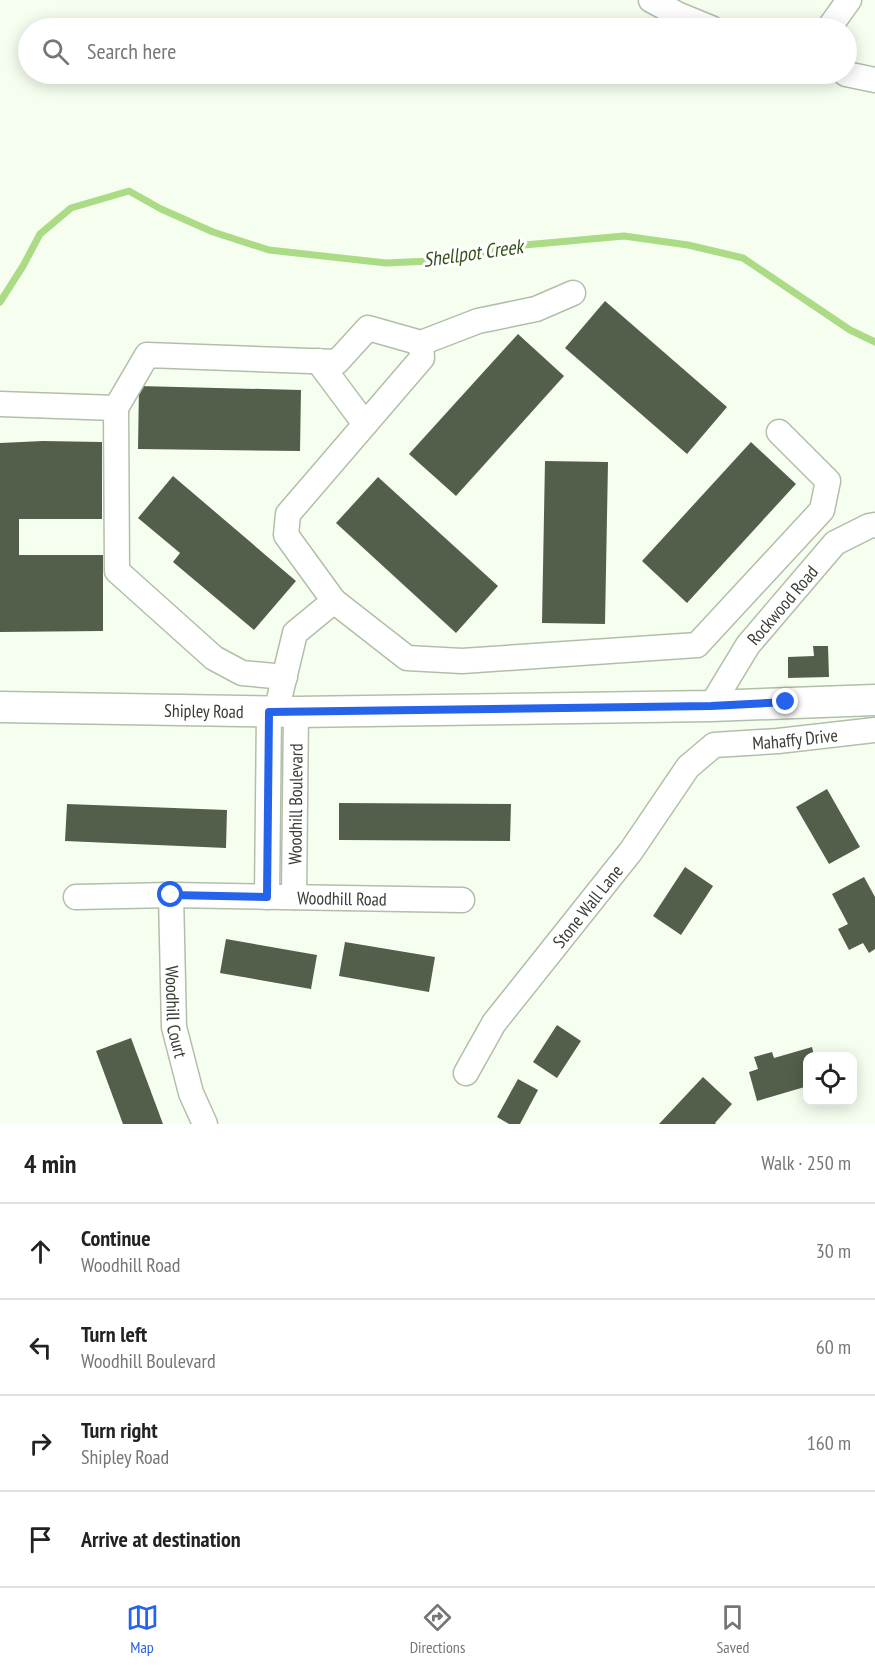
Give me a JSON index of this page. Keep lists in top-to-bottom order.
{
  "streets": {
    "main road": ["Shipley Road"],
    "street": [
      "Rockwood Road",
      "Mahaffy Drive",
      "Woodhill Boulevard",
      "Woodhill Road",
      "Stone Wall Lane",
      "Woodhill Court"
    ]
  },
  "crossings": [
    ["Rockwood Road", "Shipley Road"],
    ["Shipley Road", "Woodhill Boulevard"],
    ["Mahaffy Drive", "Stone Wall Lane"],
    ["Woodhill Boulevard", "Woodhill Road"],
    ["Woodhill Road", "Woodhill Court"]
  ],
  "water": ["Shellpot Creek"],
  "page": {
    "search": "Search here",
    "heading": ["4 min", "Walk · 250 m"],
    "list": [
      ["Continue", "Woodhill Road", "30 m"],
      ["Turn left", "Woodhill Boulevard", "60 m"],
      ["Turn right", "Shipley Road", "160 m"],
      "Arrive at destination"
    ],
    "nav": ["Map", "Directions", "Saved"]
  }
}
